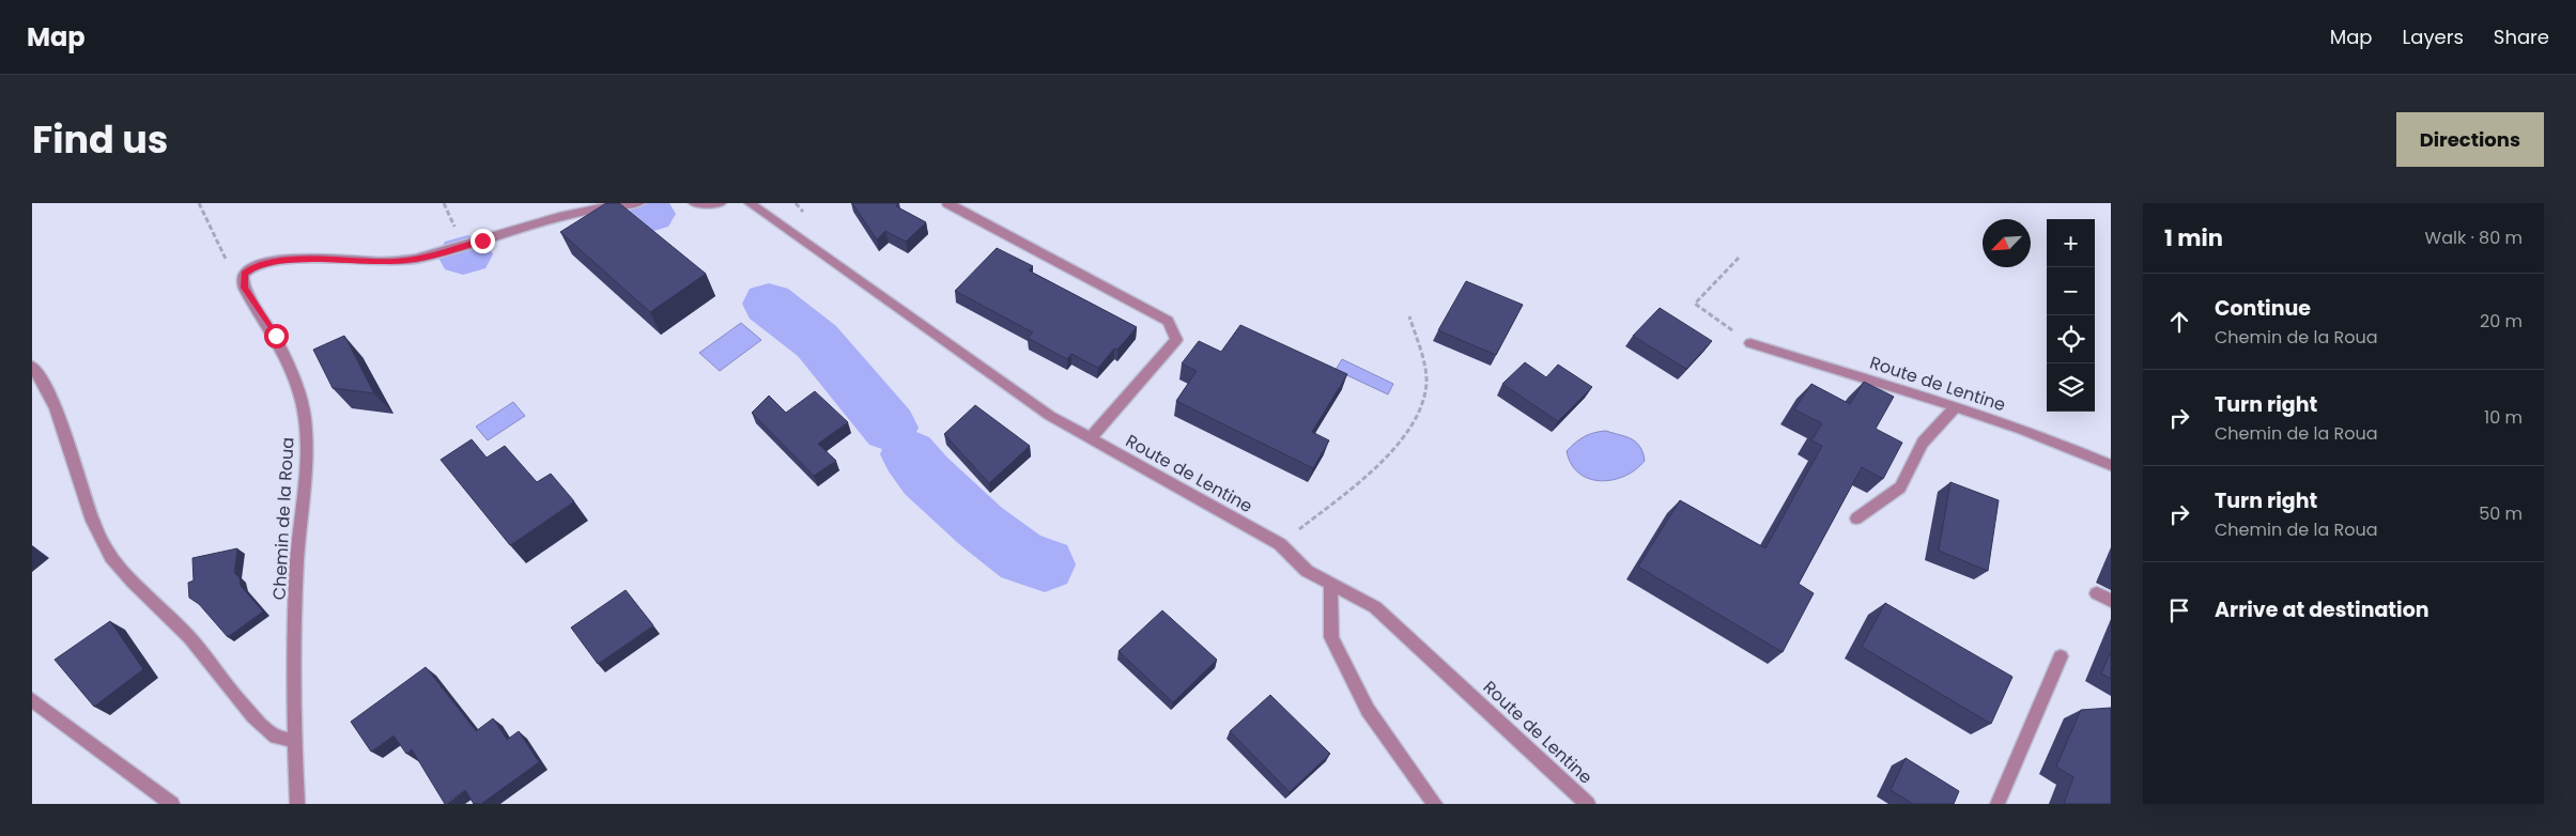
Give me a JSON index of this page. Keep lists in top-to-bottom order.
{
  "streets": {
    "street": ["Route de Lentine", "Chemin de la Roua"]
  },
  "north": "bottom left",
  "page": {
    "header": "Map",
    "nav": ["Map", "Layers", "Share"],
    "title": "Find us",
    "buttons": "Directions",
    "heading": ["1 min", "Walk · 80 m"],
    "map_buttons": ["+", "−"],
    "list": [
      ["Continue", "Chemin de la Roua", "20 m"],
      ["Turn right", "Chemin de la Roua", "10 m"],
      ["Turn right", "Chemin de la Roua", "50 m"],
      "Arrive at destination"
    ]
  }
}
